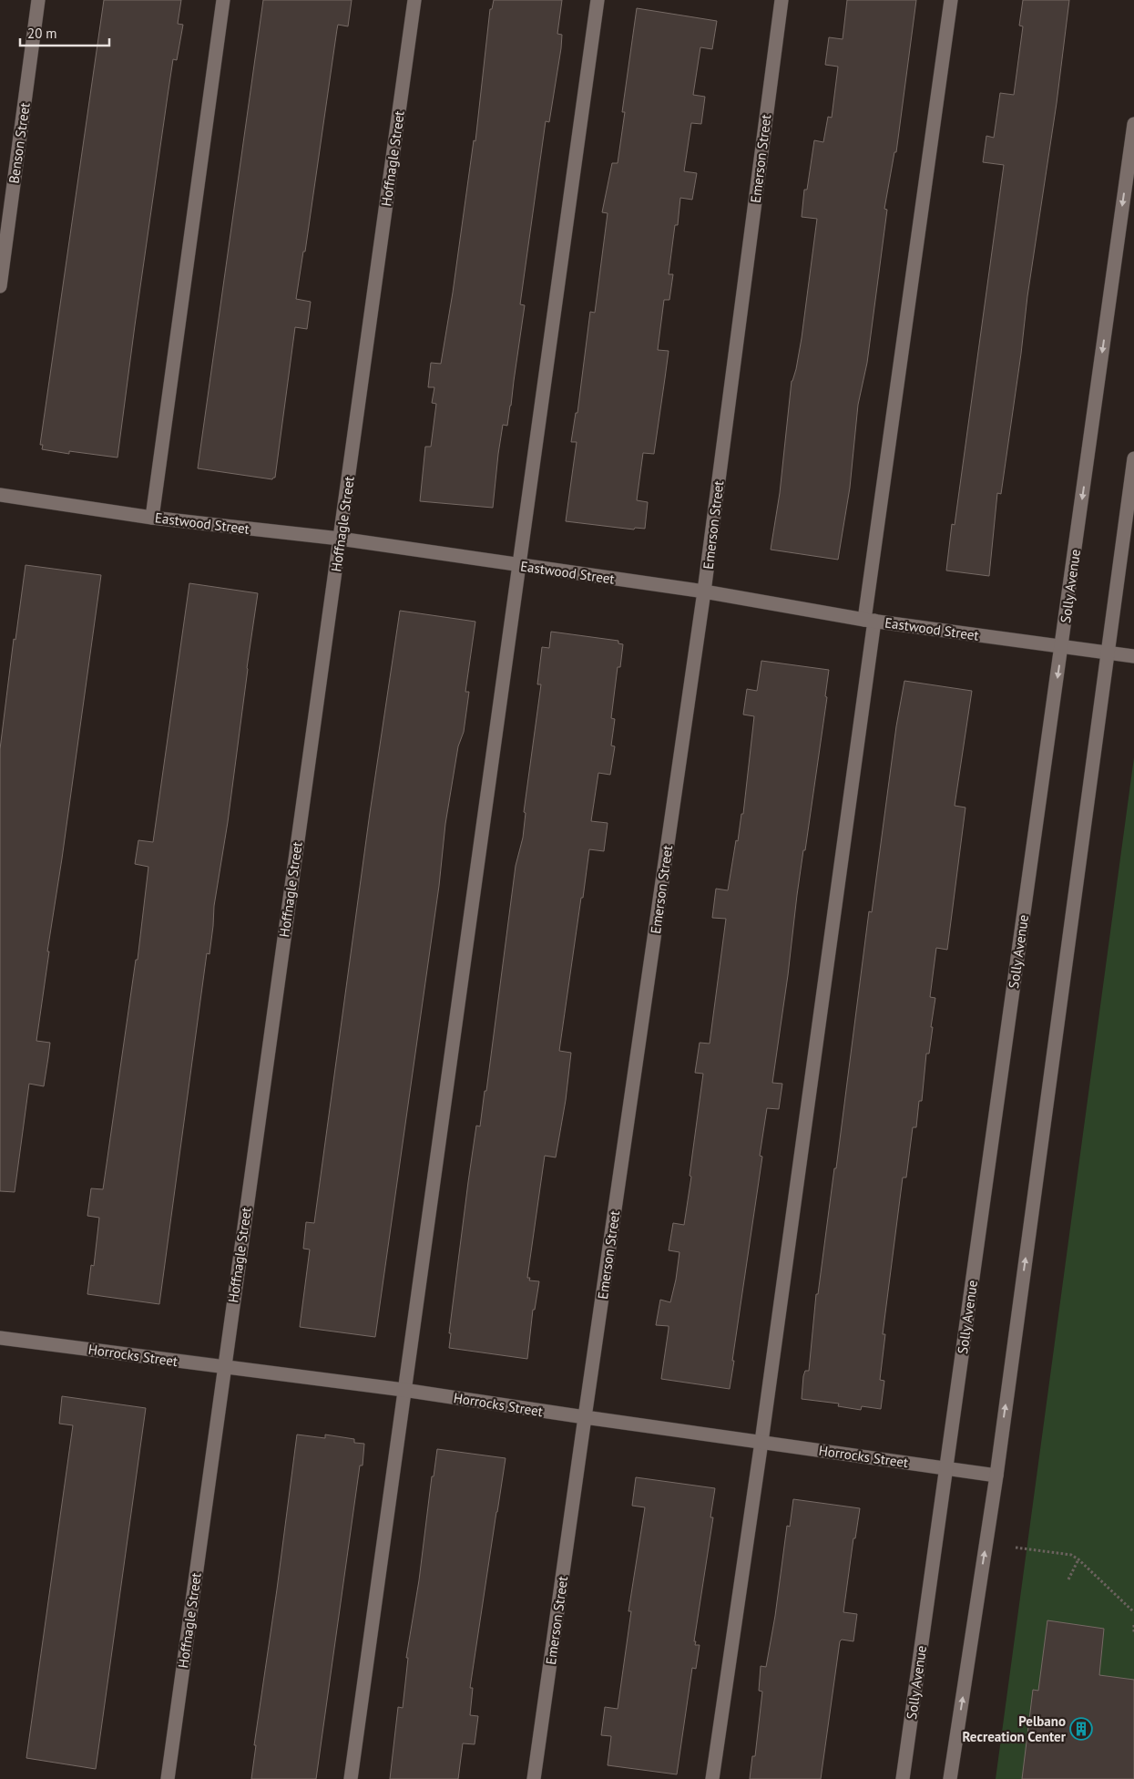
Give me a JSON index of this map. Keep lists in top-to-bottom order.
{
  "streets": {
    "street": [
      "Benson Street",
      "Hoffnagle Street",
      "Emerson Street",
      "Eastwood Street",
      "Solly Avenue",
      "Horrocks Street"
    ]
  },
  "crossings": [
    ["Hoffnagle Street", "Eastwood Street"],
    ["Hoffnagle Street", "Horrocks Street"],
    ["Emerson Street", "Eastwood Street"],
    ["Emerson Street", "Horrocks Street"],
    ["Eastwood Street", "Solly Avenue"],
    ["Solly Avenue", "Horrocks Street"]
  ],
  "places": {
    "building": ["Pelbano Recreation Center"]
  },
  "scale_bar": "20 m"
}
